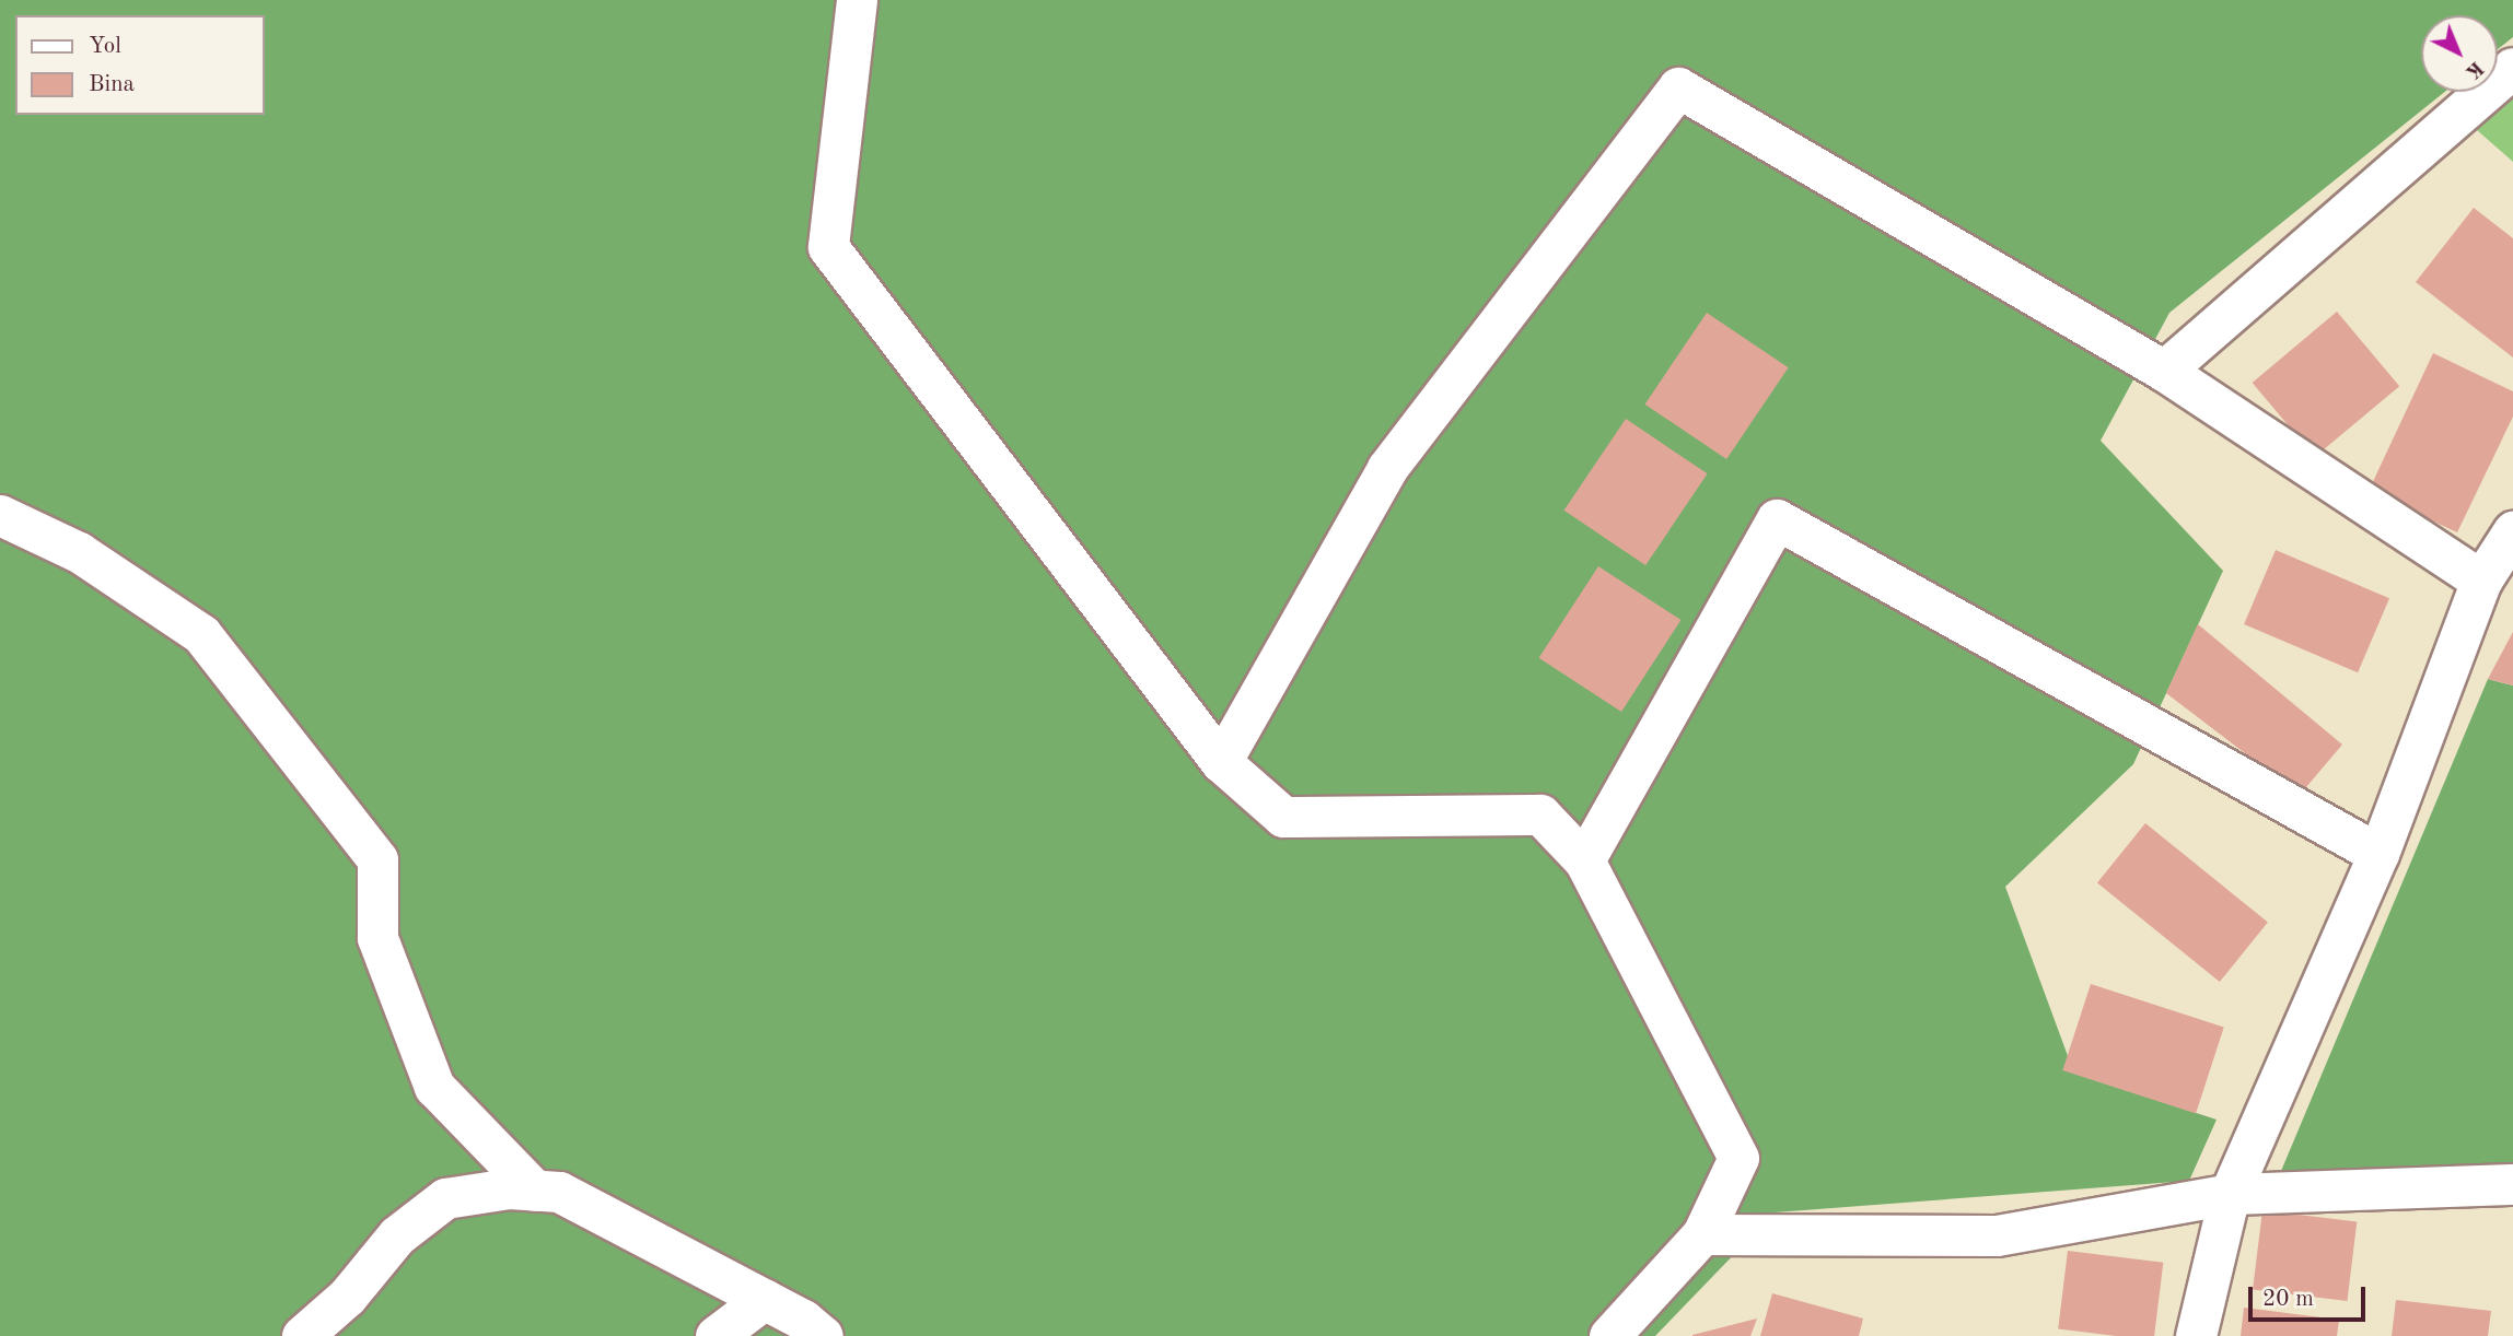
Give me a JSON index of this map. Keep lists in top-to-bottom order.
{
  "legend": ["Yol", "Bina"],
  "scale_bar": "20 m",
  "north": "bottom right"
}
